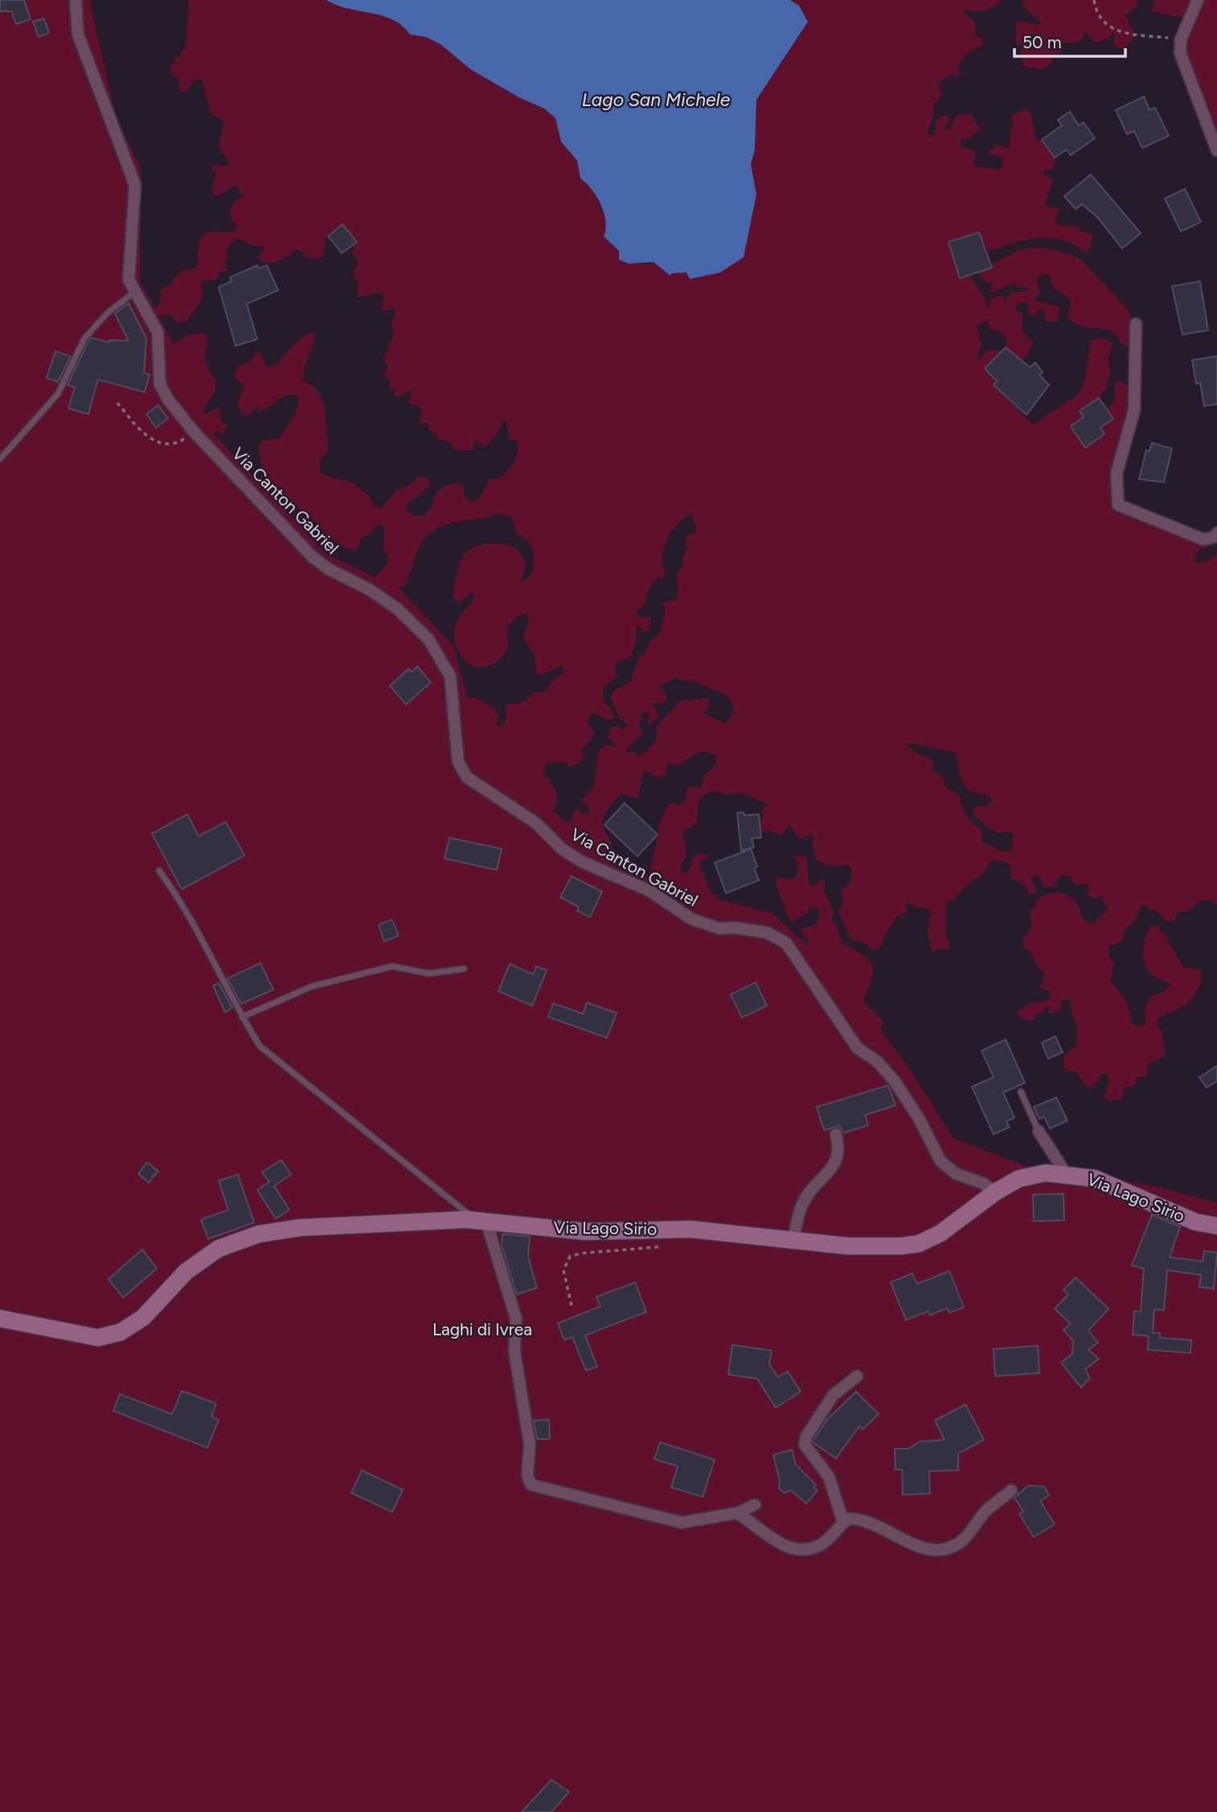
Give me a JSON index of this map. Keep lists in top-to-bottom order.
{
  "streets": {
    "main road": ["Via Lago Sirio"],
    "street": ["Via Canton Gabriel"]
  },
  "crossings": [
    ["Via Canton Gabriel", "Via Lago Sirio"]
  ],
  "water": ["Lago San Michele"],
  "parks": ["Laghi di Ivrea"],
  "scale_bar": "50 m"
}
